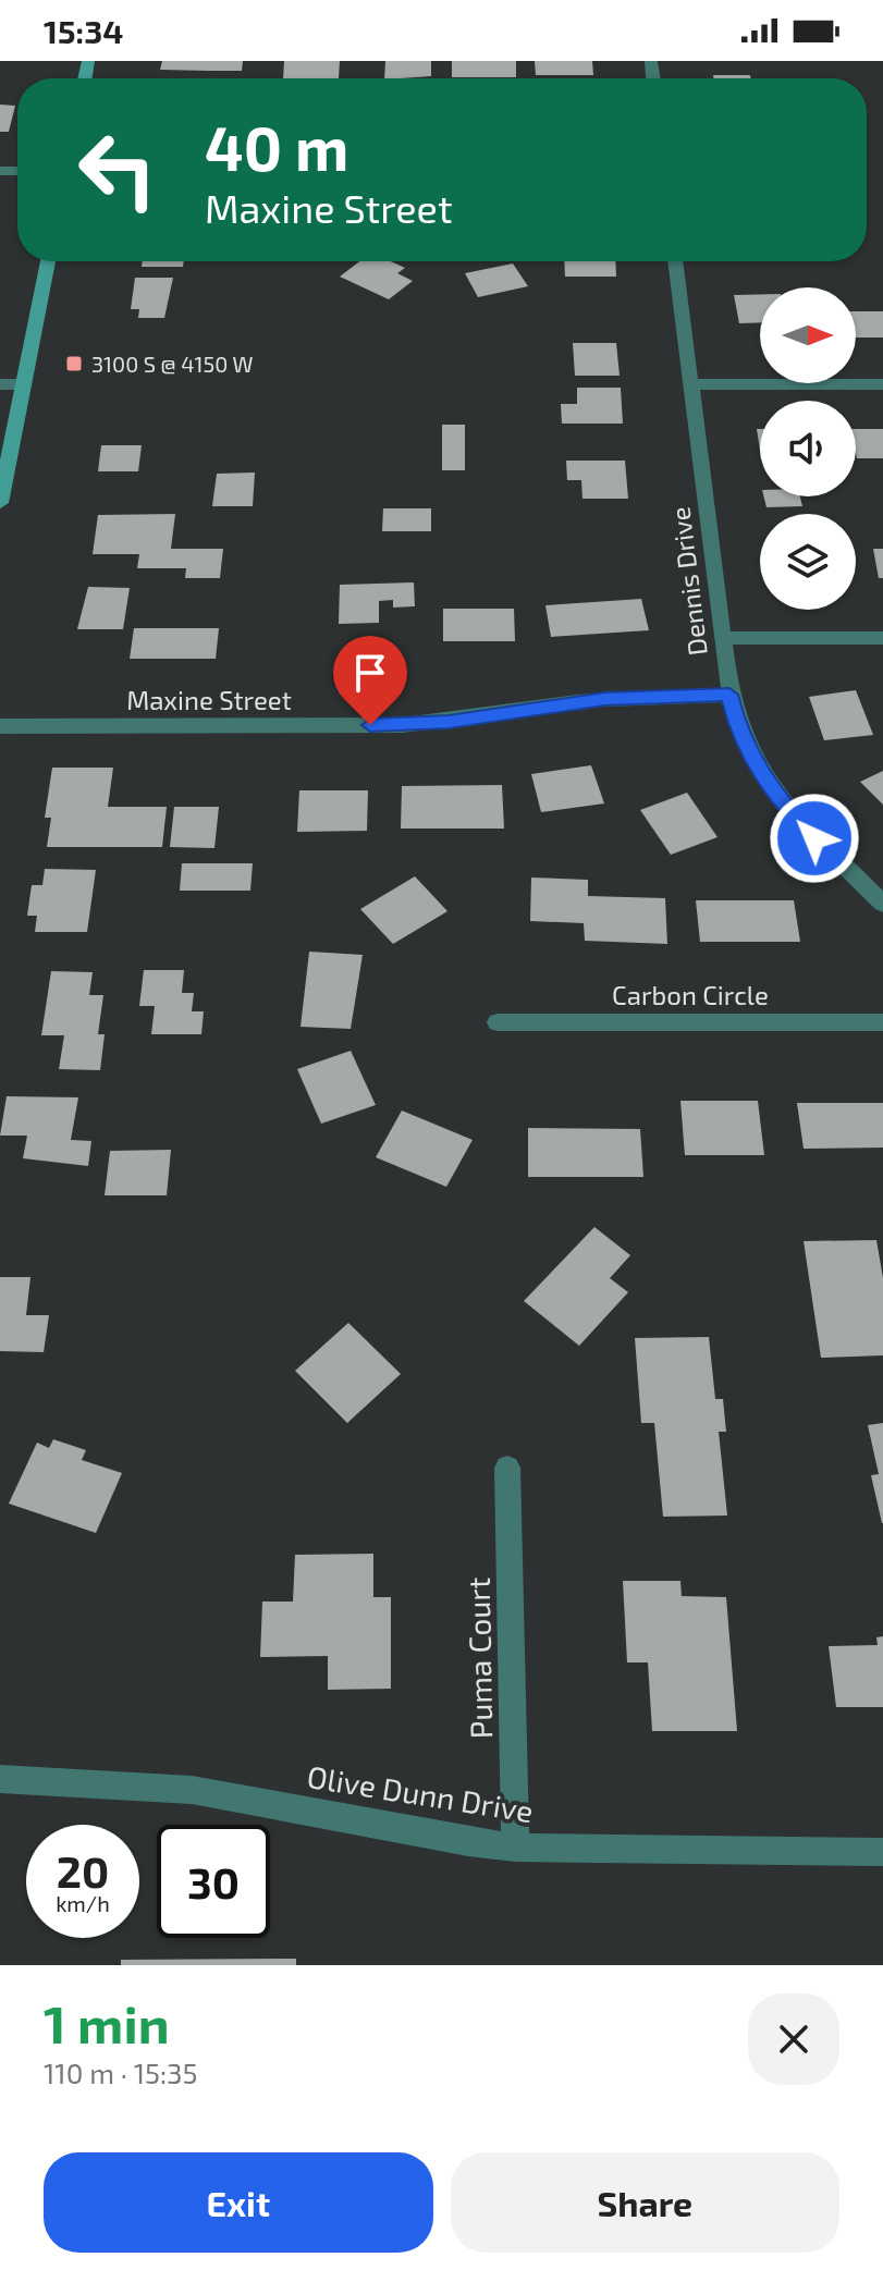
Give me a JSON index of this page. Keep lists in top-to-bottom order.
{
  "streets": {
    "street": [
      "Dennis Drive",
      "Maxine Street",
      "Carbon Circle",
      "Puma Court",
      "Olive Dunn Drive"
    ]
  },
  "crossings": [
    ["Dennis Drive", "Maxine Street"],
    ["Puma Court", "Olive Dunn Drive"]
  ],
  "places": {
    "transit": ["3100 S @ 4150 W"]
  },
  "north": "right",
  "page": {
    "status": "15:34",
    "turn": ["40 m", "Maxine Street"],
    "speed": "20 km/h",
    "limit": "30",
    "heading": ["1 min", "110 m · 15:35"],
    "buttons": ["Exit", "Share"]
  }
}
